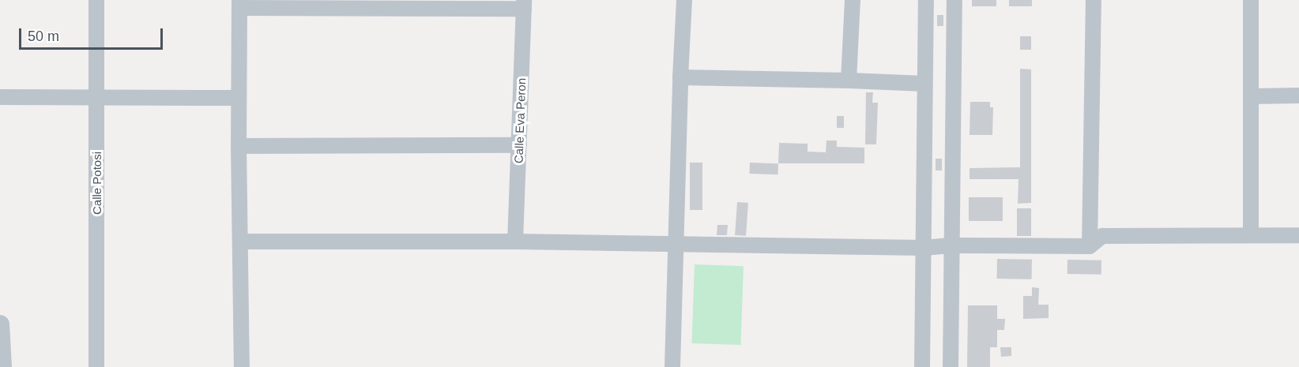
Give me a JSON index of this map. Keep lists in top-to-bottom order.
{
  "streets": {
    "street": ["Calle Eva Peron", "Calle Potosi"]
  },
  "scale_bar": "50 m"
}
